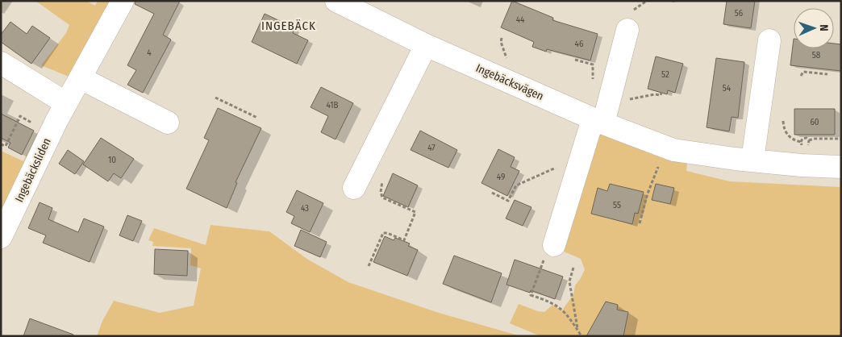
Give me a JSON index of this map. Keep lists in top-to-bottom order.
{
  "streets": {
    "street": ["Ingebäcksvägen", "Ingebäcksliden"]
  },
  "districts": ["INGEBÄCK"],
  "house_numbers": [
    "56",
    "44",
    "46",
    "4",
    "58",
    "52",
    "54",
    "41B",
    "60",
    "47",
    "10",
    "49",
    "55",
    "43"
  ],
  "north": "right"
}
